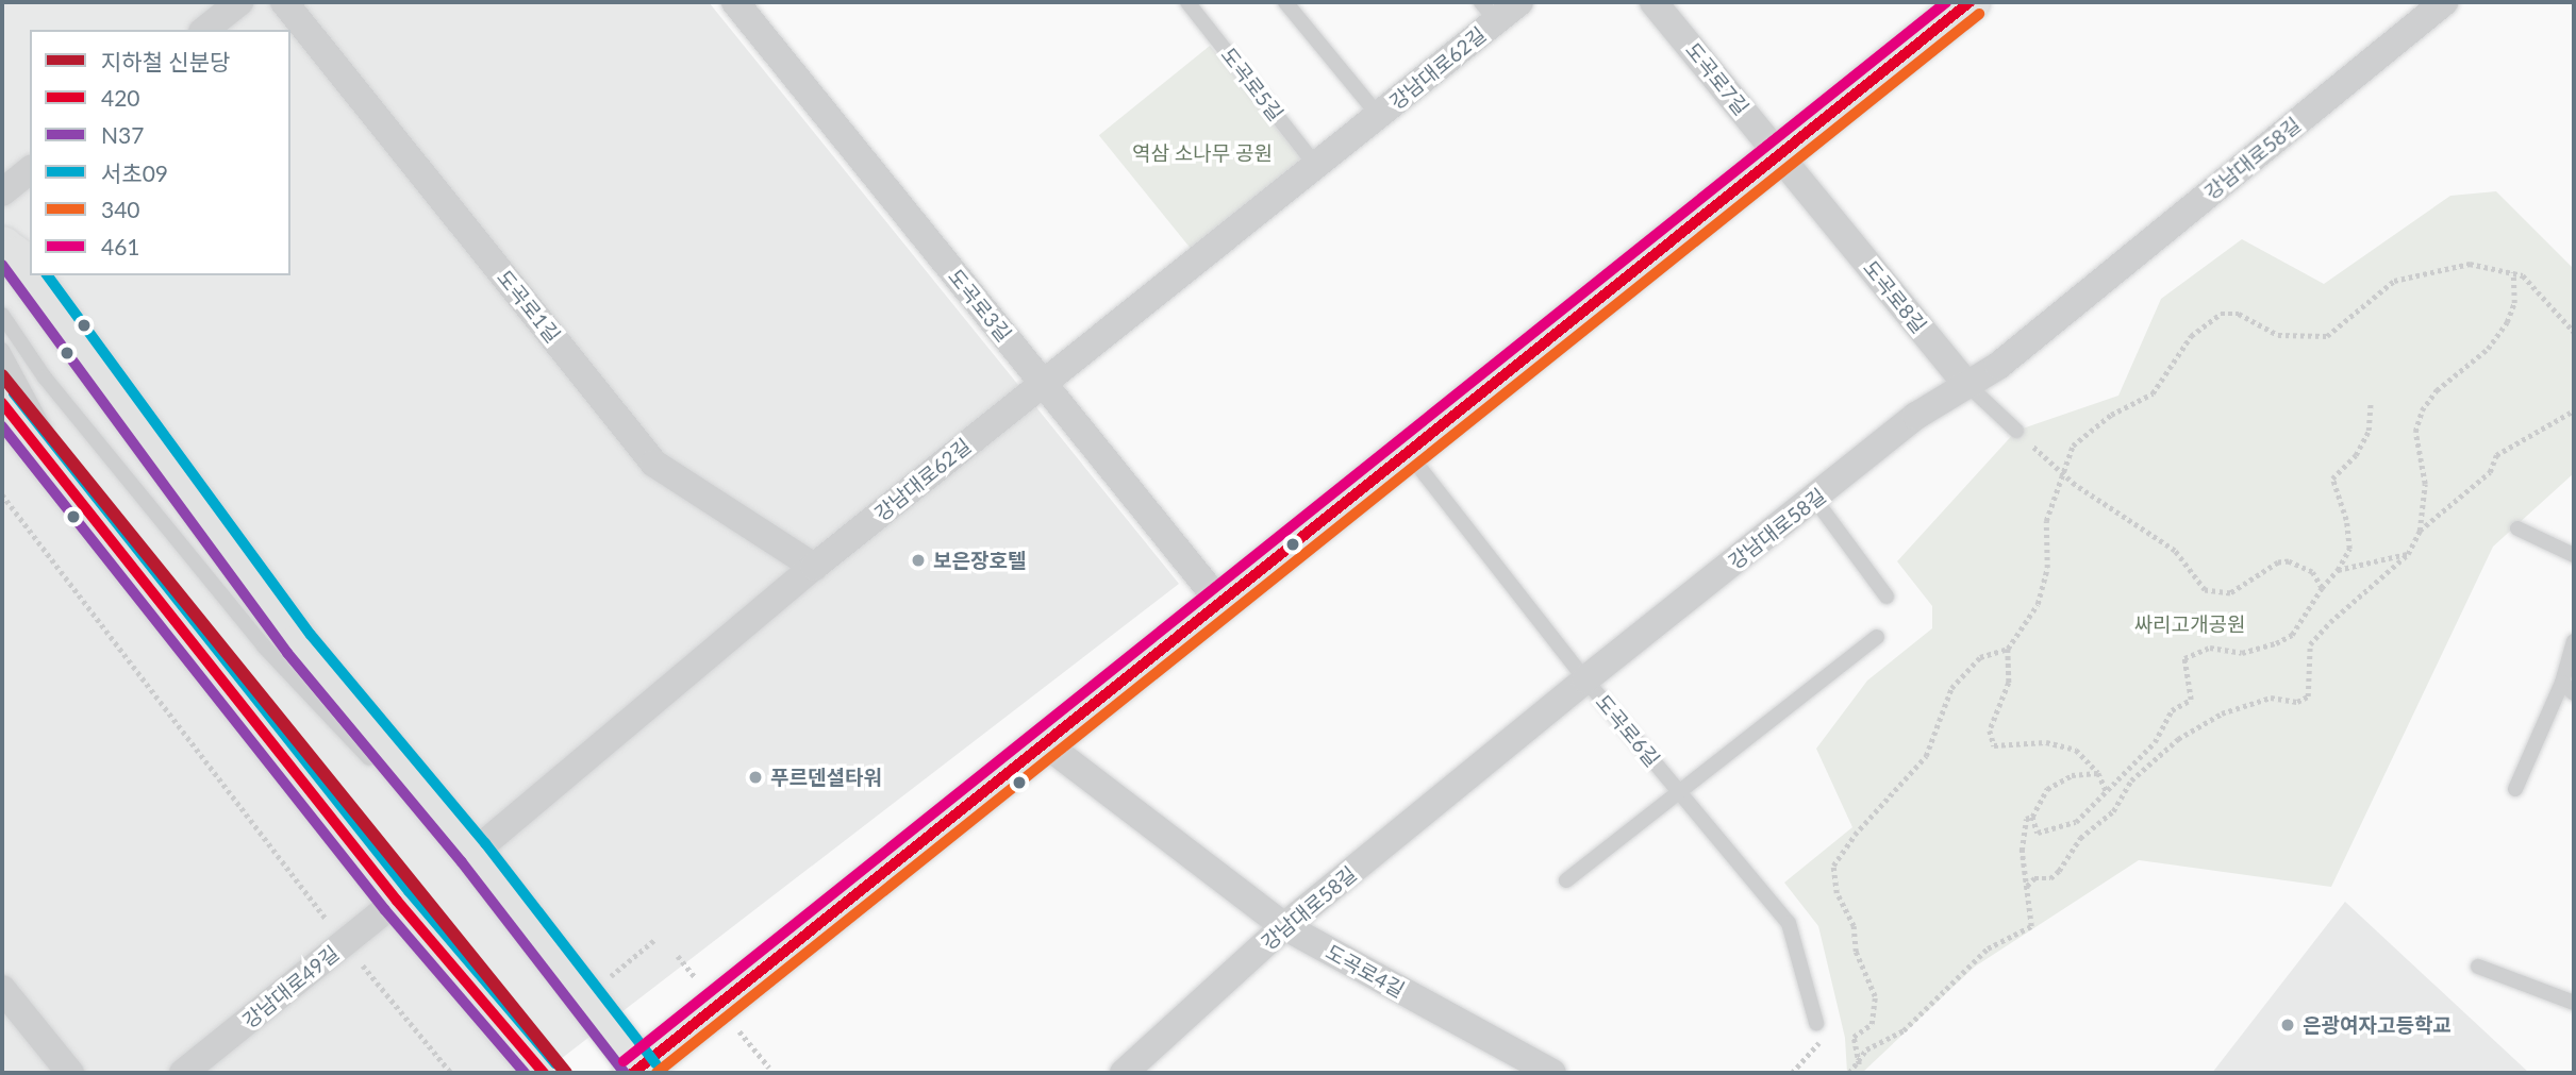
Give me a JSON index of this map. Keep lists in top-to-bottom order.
{
  "streets": {
    "street": [
      "강남대로62길",
      "도곡로7길",
      "강남대로58길",
      "도곡로8길",
      "도곡로3길",
      "도곡로1길",
      "도곡로4길",
      "강남대로49길"
    ],
    "lane": ["도곡로5길", "도곡로6길"]
  },
  "crossings": [
    ["강남대로62길", "도곡로5길"],
    ["강남대로62길", "도곡로3길"],
    ["강남대로62길", "도곡로1길"],
    ["도곡로7길", "도곡로8길"],
    ["강남대로58길", "도곡로8길"],
    ["강남대로58길", "도곡로6길"],
    ["강남대로58길", "도곡로4길"]
  ],
  "parks": ["역삼 소나무 공원", "싸리고개공원"],
  "places": ["보은장호텔", "푸르덴셜타워", "은광여자고등학교"],
  "lines": [
    "transit line 420",
    "transit line 461",
    "transit line 340",
    "transit line N37",
    "transit line 서초09",
    "metro line 신분당"
  ],
  "legend": [
    "지하철 신분당",
    "420",
    "N37",
    "서초09",
    "340",
    "461"
  ]
}
